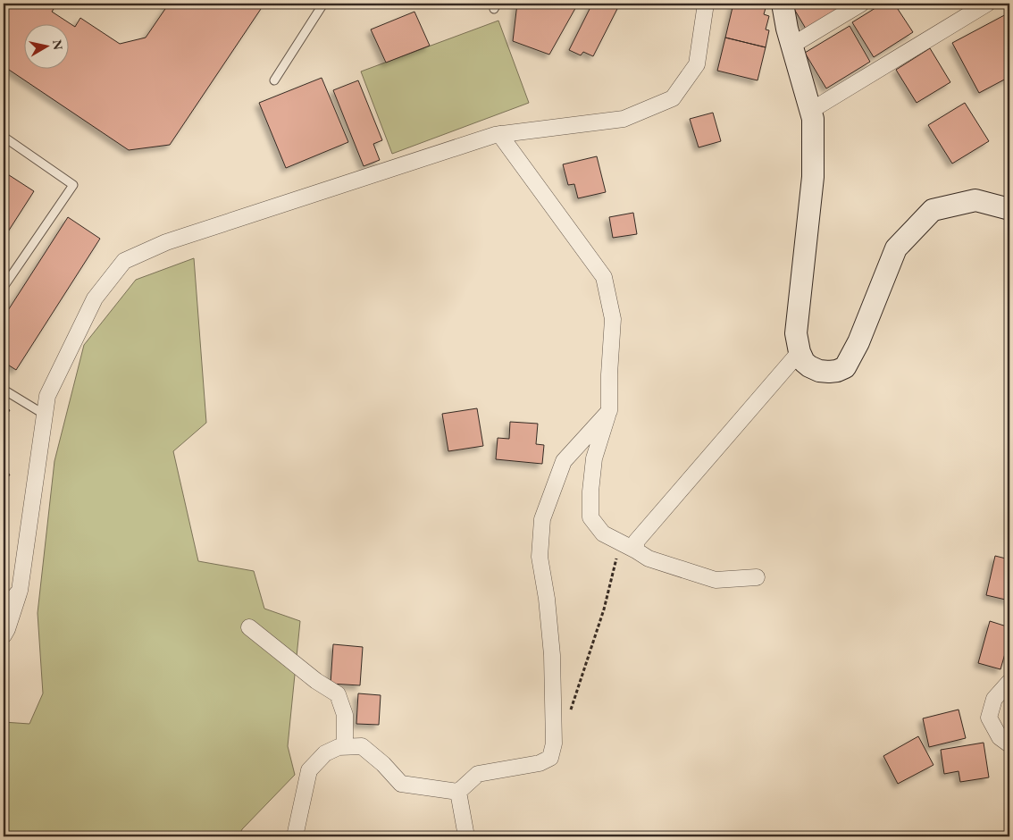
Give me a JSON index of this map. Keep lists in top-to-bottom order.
{
  "north": "right"
}
